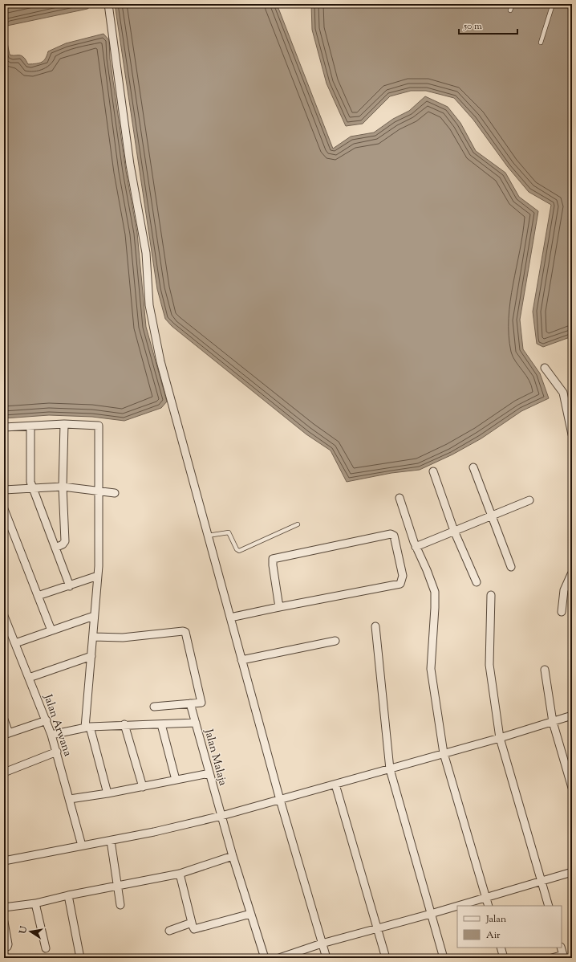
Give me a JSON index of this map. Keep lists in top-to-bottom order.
{
  "streets": {
    "street": ["Jalan Arwana", "Jalan Malaja"]
  },
  "legend": ["Jalan", "Air"],
  "scale_bar": "50 m",
  "north": "left"
}
